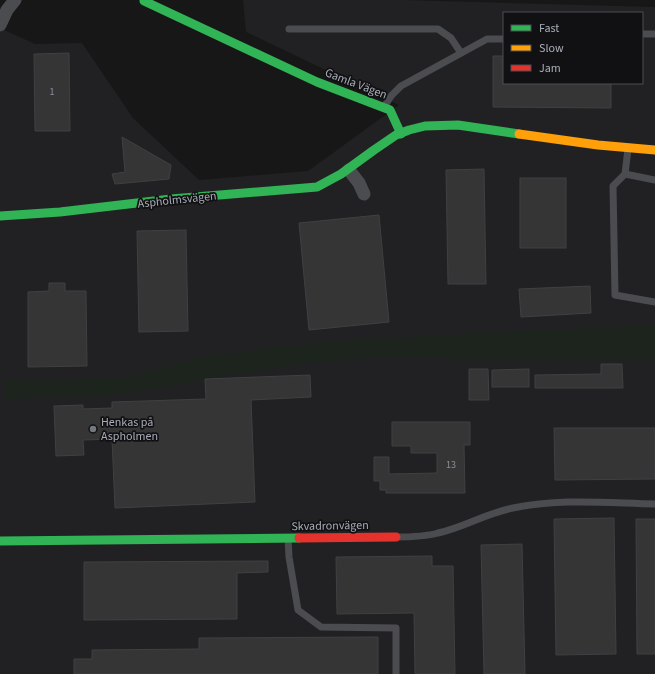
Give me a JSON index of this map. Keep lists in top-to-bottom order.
{
  "streets": {
    "street": ["Gamla Vägen", "Aspholmsvägen", "Skvadronvägen"]
  },
  "crossings": [
    ["Gamla Vägen", "Aspholmsvägen"]
  ],
  "places": ["Henkas på Aspholmen"],
  "house_numbers": ["1", "13"],
  "legend": ["Fast", "Slow", "Jam"]
}
